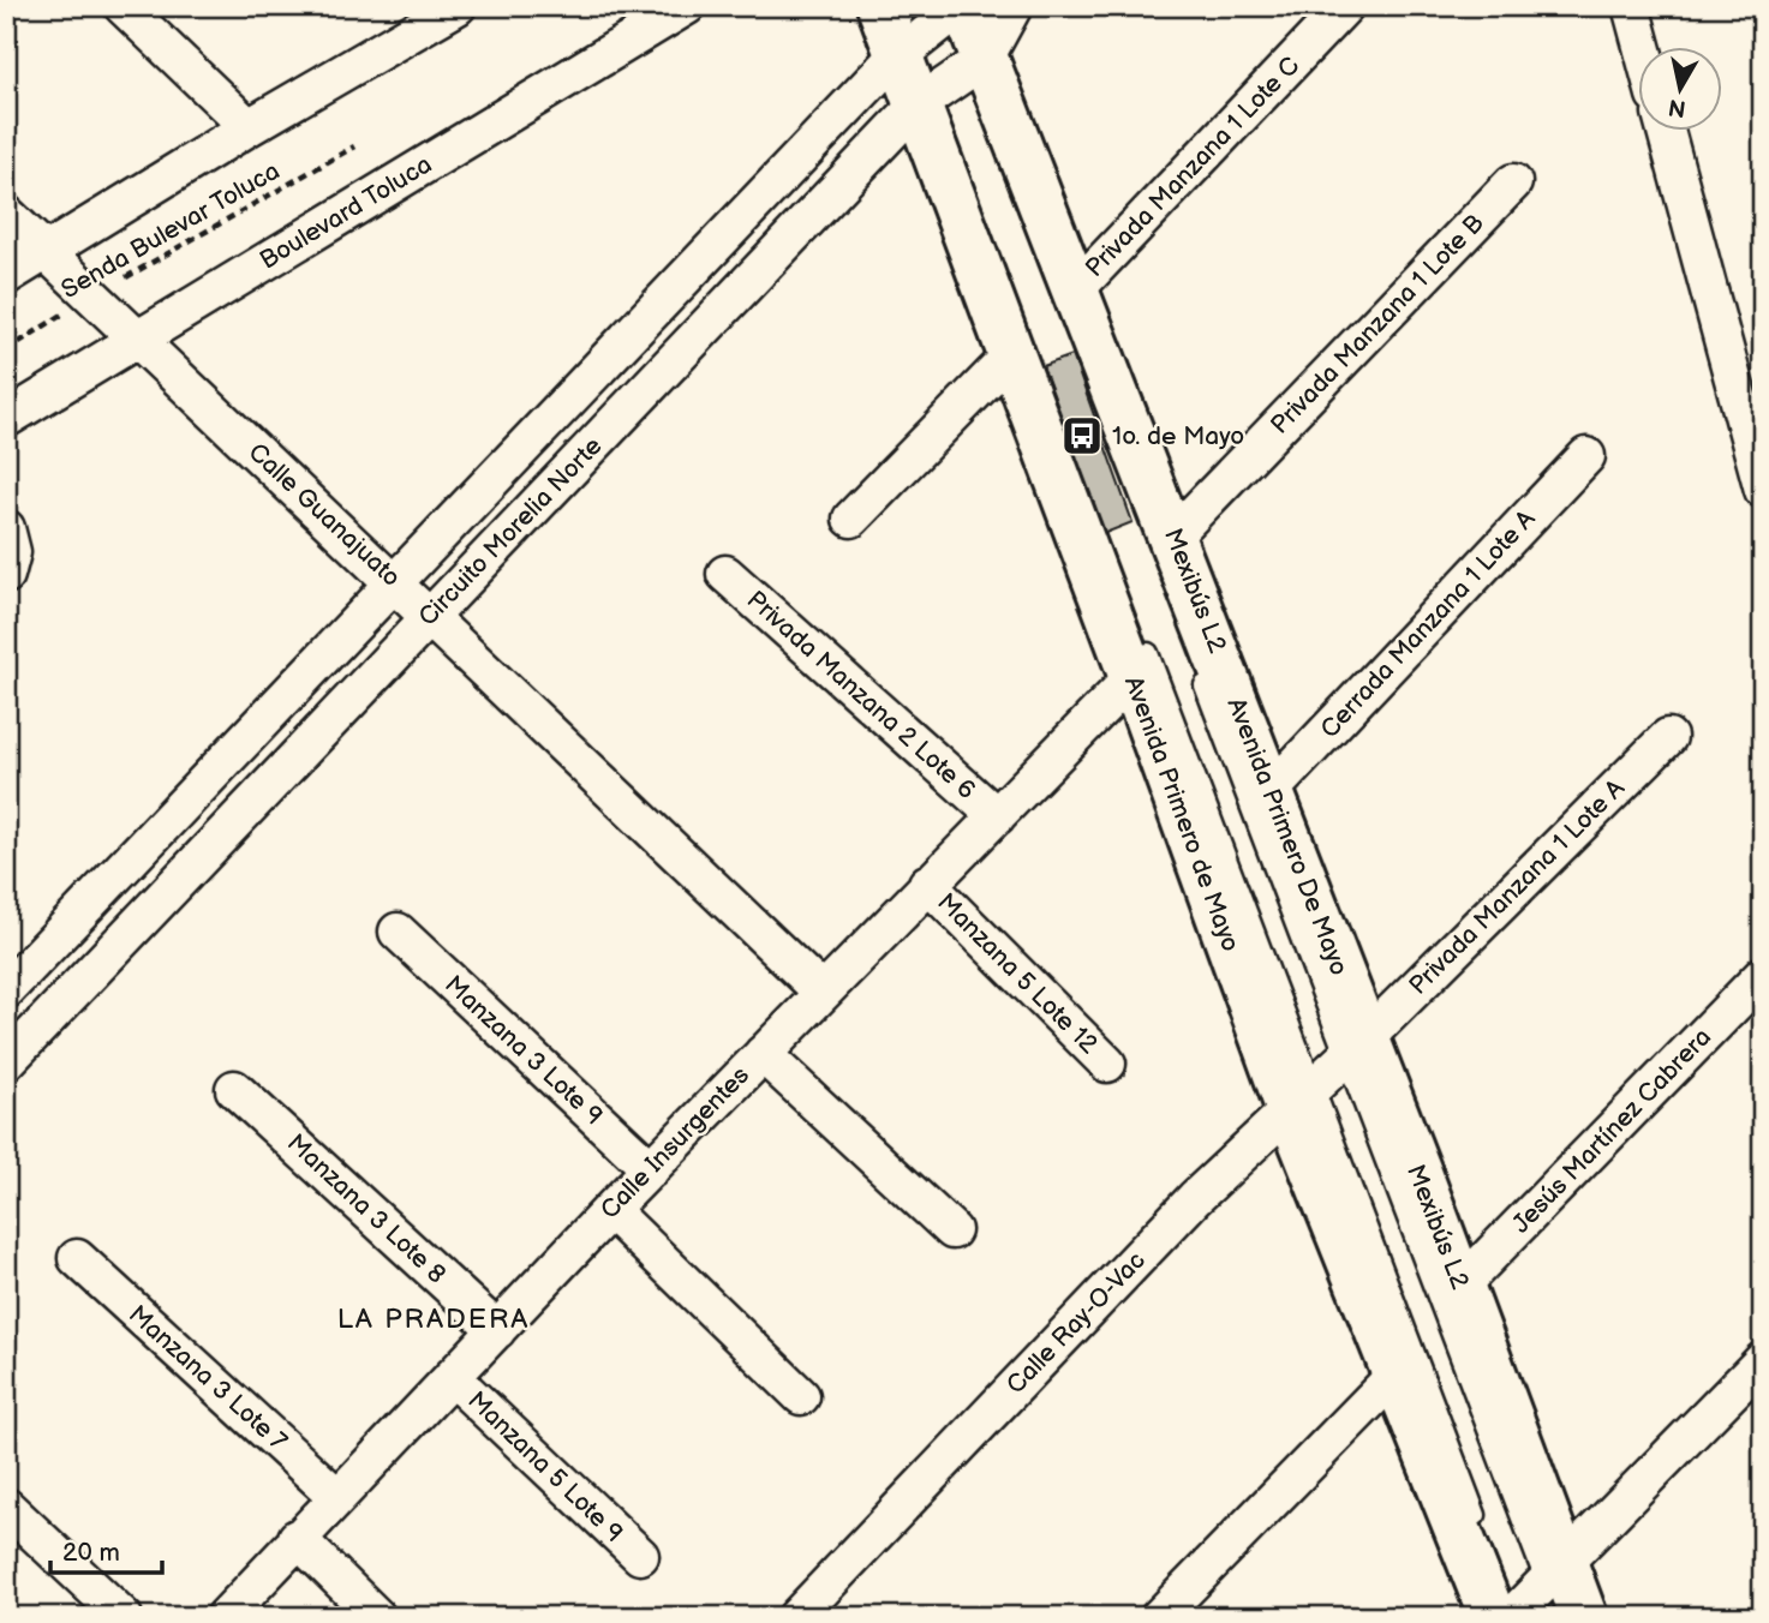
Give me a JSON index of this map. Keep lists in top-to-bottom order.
{
  "streets": {
    "highway": ["Avenida Primero de Mayo", "Avenida Primero De Mayo"],
    "street": [
      "Privada Manzana 1 Lote C",
      "Boulevard Toluca",
      "Privada Manzana 1 Lote B",
      "Calle Guanajuato",
      "Circuito Morelia Norte",
      "Cerrada Manzana 1 Lote A",
      "Privada Manzana 2 Lote 6",
      "Privada Manzana 1 Lote A",
      "Manzana 5 Lote 12",
      "Manzana 3 Lote 9",
      "Jesús Martínez Cabrera",
      "Calle Insurgentes",
      "Manzana 3 Lote 8",
      "Calle Ray-O-Vac",
      "Manzana 3 Lote 7",
      "Manzana 5 Lote 9"
    ],
    "lane": ["Mexibús L2"],
    "path": ["Senda Bulevar Toluca"]
  },
  "crossings": [
    ["Privada Manzana 1 Lote C", "Avenida Primero De Mayo"],
    ["Boulevard Toluca", "Calle Guanajuato"],
    ["Senda Bulevar Toluca", "Calle Guanajuato"],
    ["Privada Manzana 1 Lote B", "Avenida Primero De Mayo"],
    ["Calle Guanajuato", "Circuito Morelia Norte"],
    ["Calle Guanajuato", "Calle Insurgentes"],
    ["Circuito Morelia Norte", "Avenida Primero de Mayo"],
    ["Circuito Morelia Norte", "Avenida Primero De Mayo"],
    ["Mexibús L2", "Avenida Primero De Mayo"],
    ["Mexibús L2", "Privada Manzana 1 Lote A"],
    ["Mexibús L2", "Calle Ray-O-Vac"],
    ["Cerrada Manzana 1 Lote A", "Avenida Primero De Mayo"],
    ["Privada Manzana 2 Lote 6", "Calle Insurgentes"],
    ["Avenida Primero de Mayo", "Calle Insurgentes"],
    ["Avenida Primero de Mayo", "Calle Ray-O-Vac"],
    ["Avenida Primero De Mayo", "Privada Manzana 1 Lote A"],
    ["Avenida Primero De Mayo", "Jesús Martínez Cabrera"],
    ["Avenida Primero De Mayo", "Calle Ray-O-Vac"],
    ["Privada Manzana 1 Lote A", "Calle Ray-O-Vac"],
    ["Manzana 5 Lote 12", "Calle Insurgentes"],
    ["Manzana 3 Lote 9", "Calle Insurgentes"],
    ["Calle Insurgentes", "Manzana 3 Lote 8"],
    ["Calle Insurgentes", "Manzana 3 Lote 7"],
    ["Calle Insurgentes", "Manzana 5 Lote 9"]
  ],
  "districts": ["LA PRADERA"],
  "places": {
    "bus stop": ["1o. de Mayo"]
  },
  "scale_bar": "20 m",
  "north": "bottom"
}
